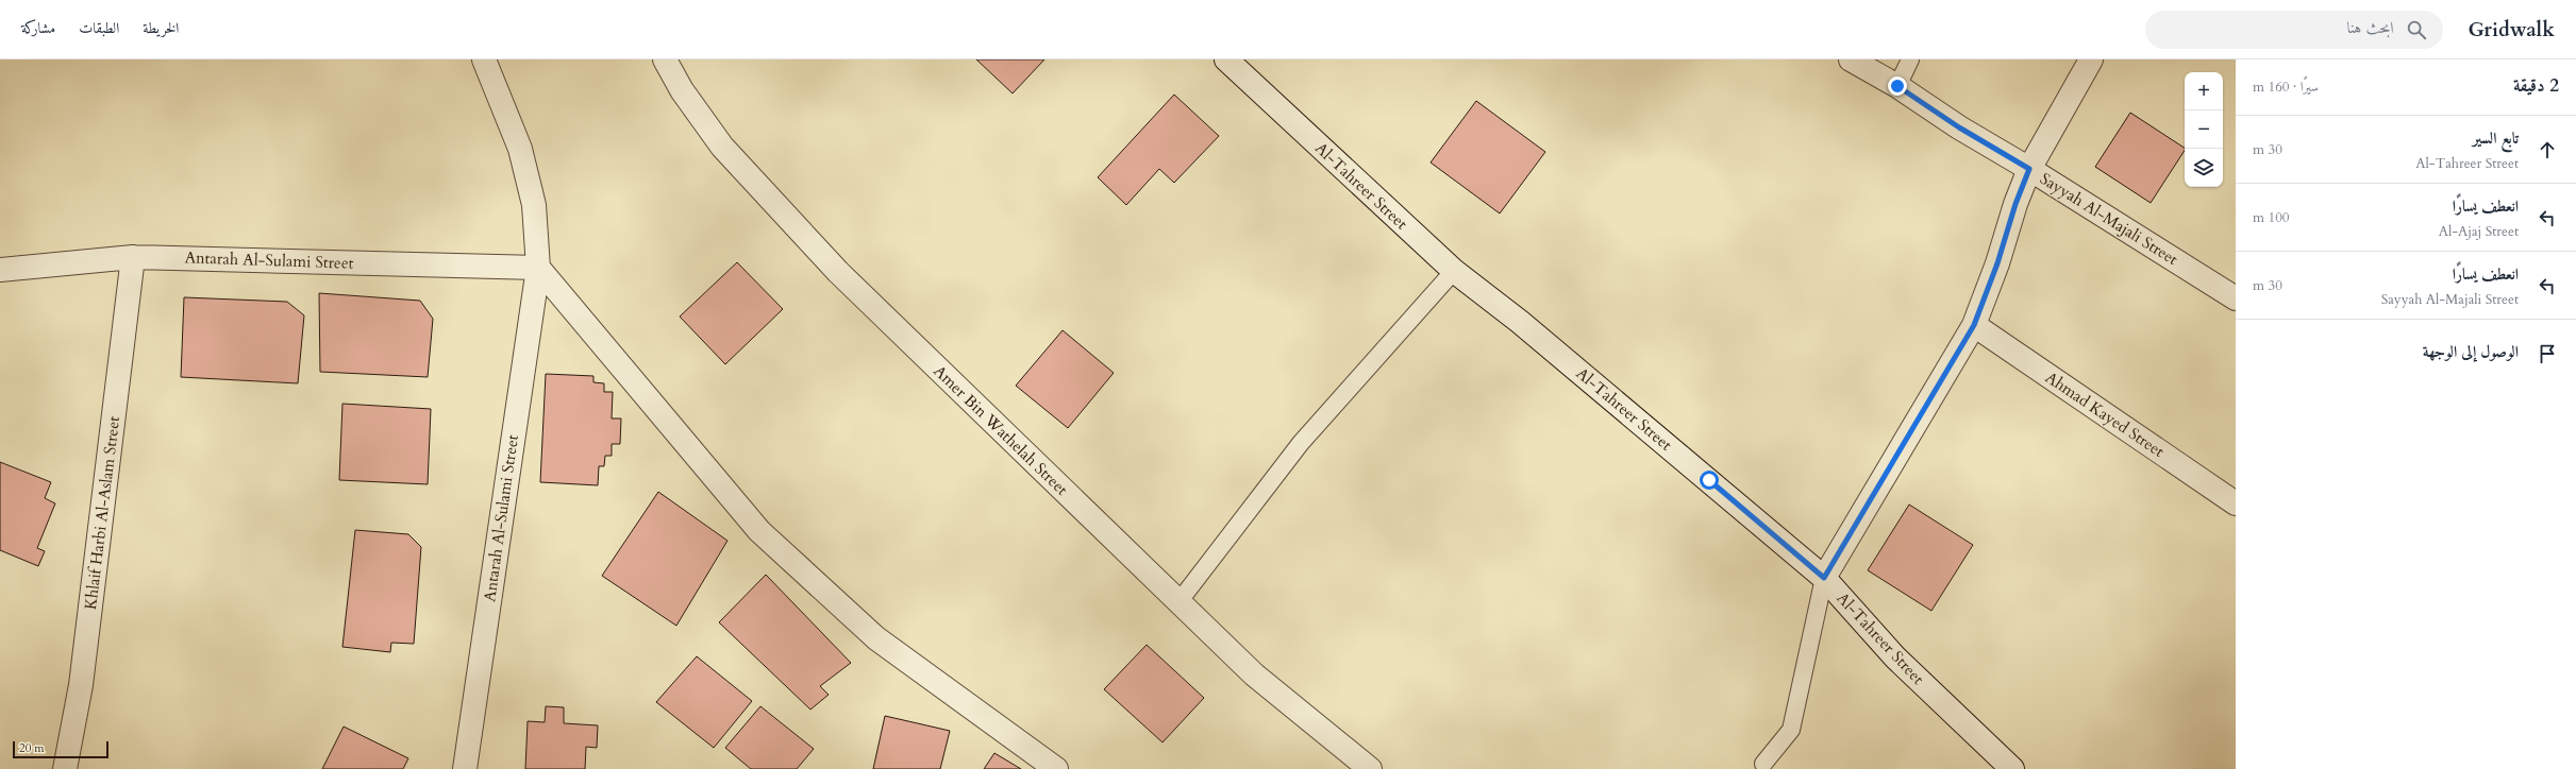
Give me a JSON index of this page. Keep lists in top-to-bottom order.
{
  "streets": {
    "street": [
      "Al-Tahreer Street",
      "Sayyah Al-Majali Street",
      "Antarah Al-Sulami Street",
      "Ahmad Kayed Street",
      "Amer Bin Wathelah Street",
      "Khlaif Harbi Al-Aslam Street"
    ]
  },
  "crossings": [
    ["Antarah Al-Sulami Street", "Khlaif Harbi Al-Aslam Street"]
  ],
  "scale_bar": "20 m",
  "page": {
    "header": "Gridwalk",
    "search": "ابحث هنا",
    "nav": ["الخريطة", "الطبقات", "مشاركة"],
    "heading": ["2 دقيقة", "سيرًا · 160 m"],
    "map_buttons": ["+", "−"],
    "list": [
      ["تابع السير", "Al-Tahreer Street", "30 m"],
      ["انعطف يسارًا", "Al-Ajaj Street", "100 m"],
      ["انعطف يسارًا", "Sayyah Al-Majali Street", "30 m"],
      "الوصول إلى الوجهة"
    ],
    "scale": "20 m"
  }
}
